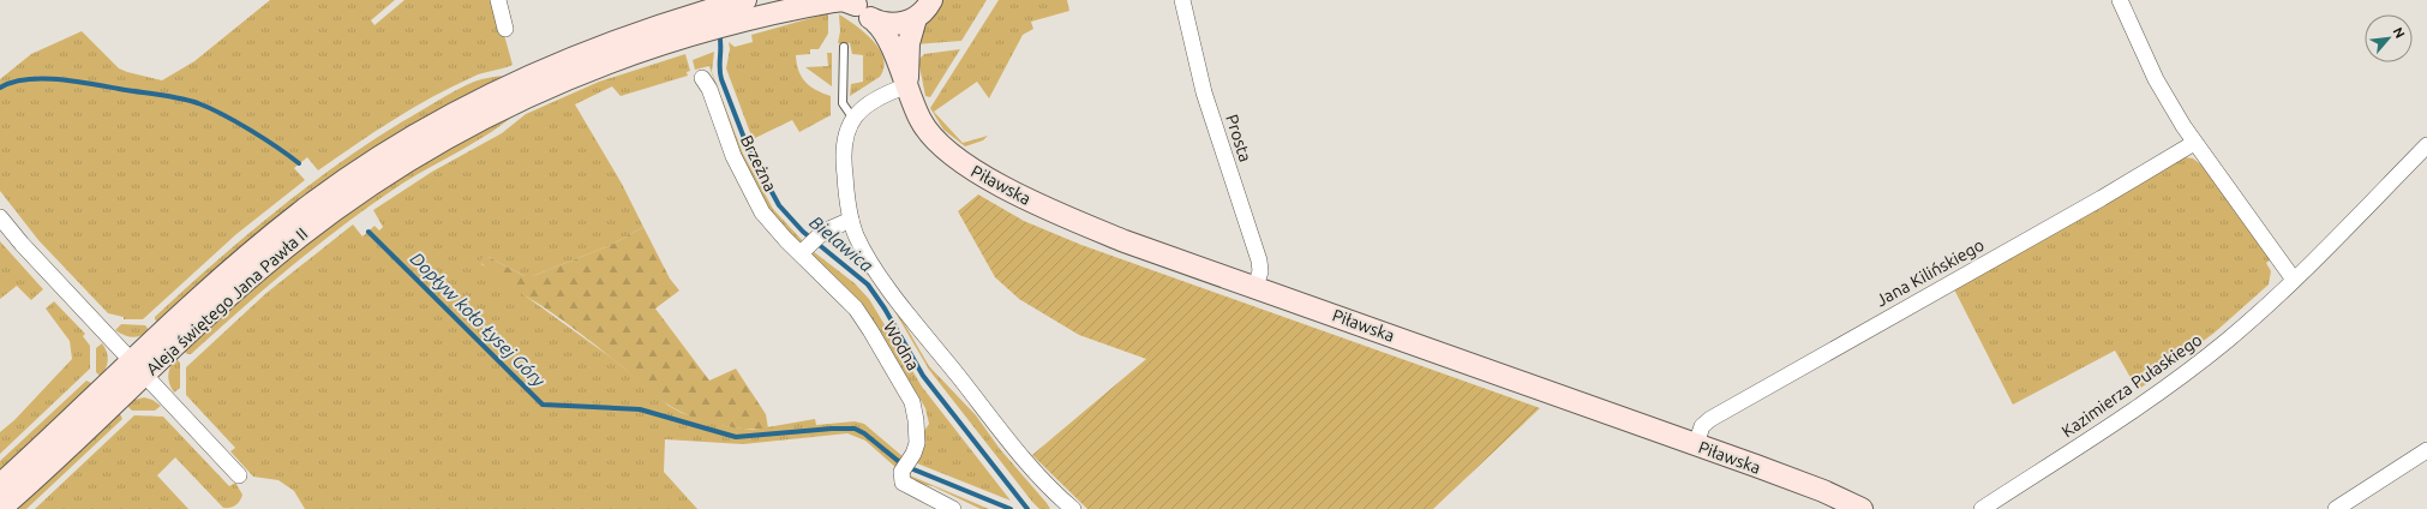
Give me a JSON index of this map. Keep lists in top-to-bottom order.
{
  "streets": {
    "main road": ["Piławska", "Aleja świętego Jana Pawła II"],
    "street": [
      "Prosta",
      "Brzeżna",
      "Jana Kilińskiego",
      "Wodna",
      "Kazimierza Pułaskiego"
    ]
  },
  "crossings": [
    ["Prosta", "Piławska"],
    ["Brzeżna", "Wodna"],
    ["Piławska", "Jana Kilińskiego"],
    ["Piławska", "Aleja świętego Jana Pawła II"],
    ["Piławska", "Wodna"]
  ],
  "water": ["Bielawica", "Dopływ koło Łysej Góry"],
  "north": "top right"
}
